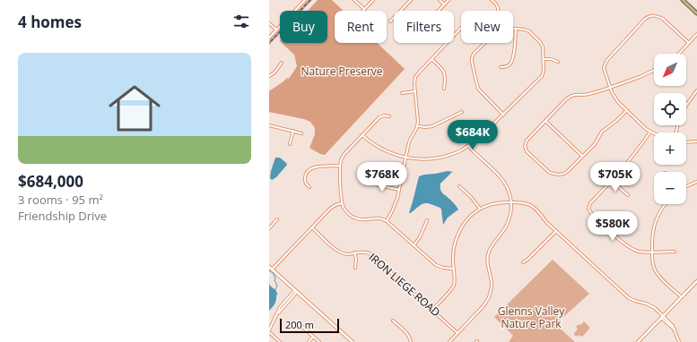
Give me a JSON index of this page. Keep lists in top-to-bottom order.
{
  "streets": {
    "street": ["IRON LIEGE ROAD"]
  },
  "parks": ["Nature Preserve", "Glenns Valley Nature Park"],
  "scale_bar": "200 m",
  "north": "bottom left",
  "page": {
    "heading": "4 homes",
    "chip": [
      "Buy",
      "Rent",
      "Filters",
      "New"
    ],
    "list": [
      {
        "name": "$684,000",
        "note": "3 rooms · 95 m² · Friendship Drive"
      }
    ],
    "map_buttons": ["+", "−"],
    "price": [
      "$684K",
      "$768K",
      "$705K",
      "$580K"
    ],
    "scale": "200 m"
  }
}
